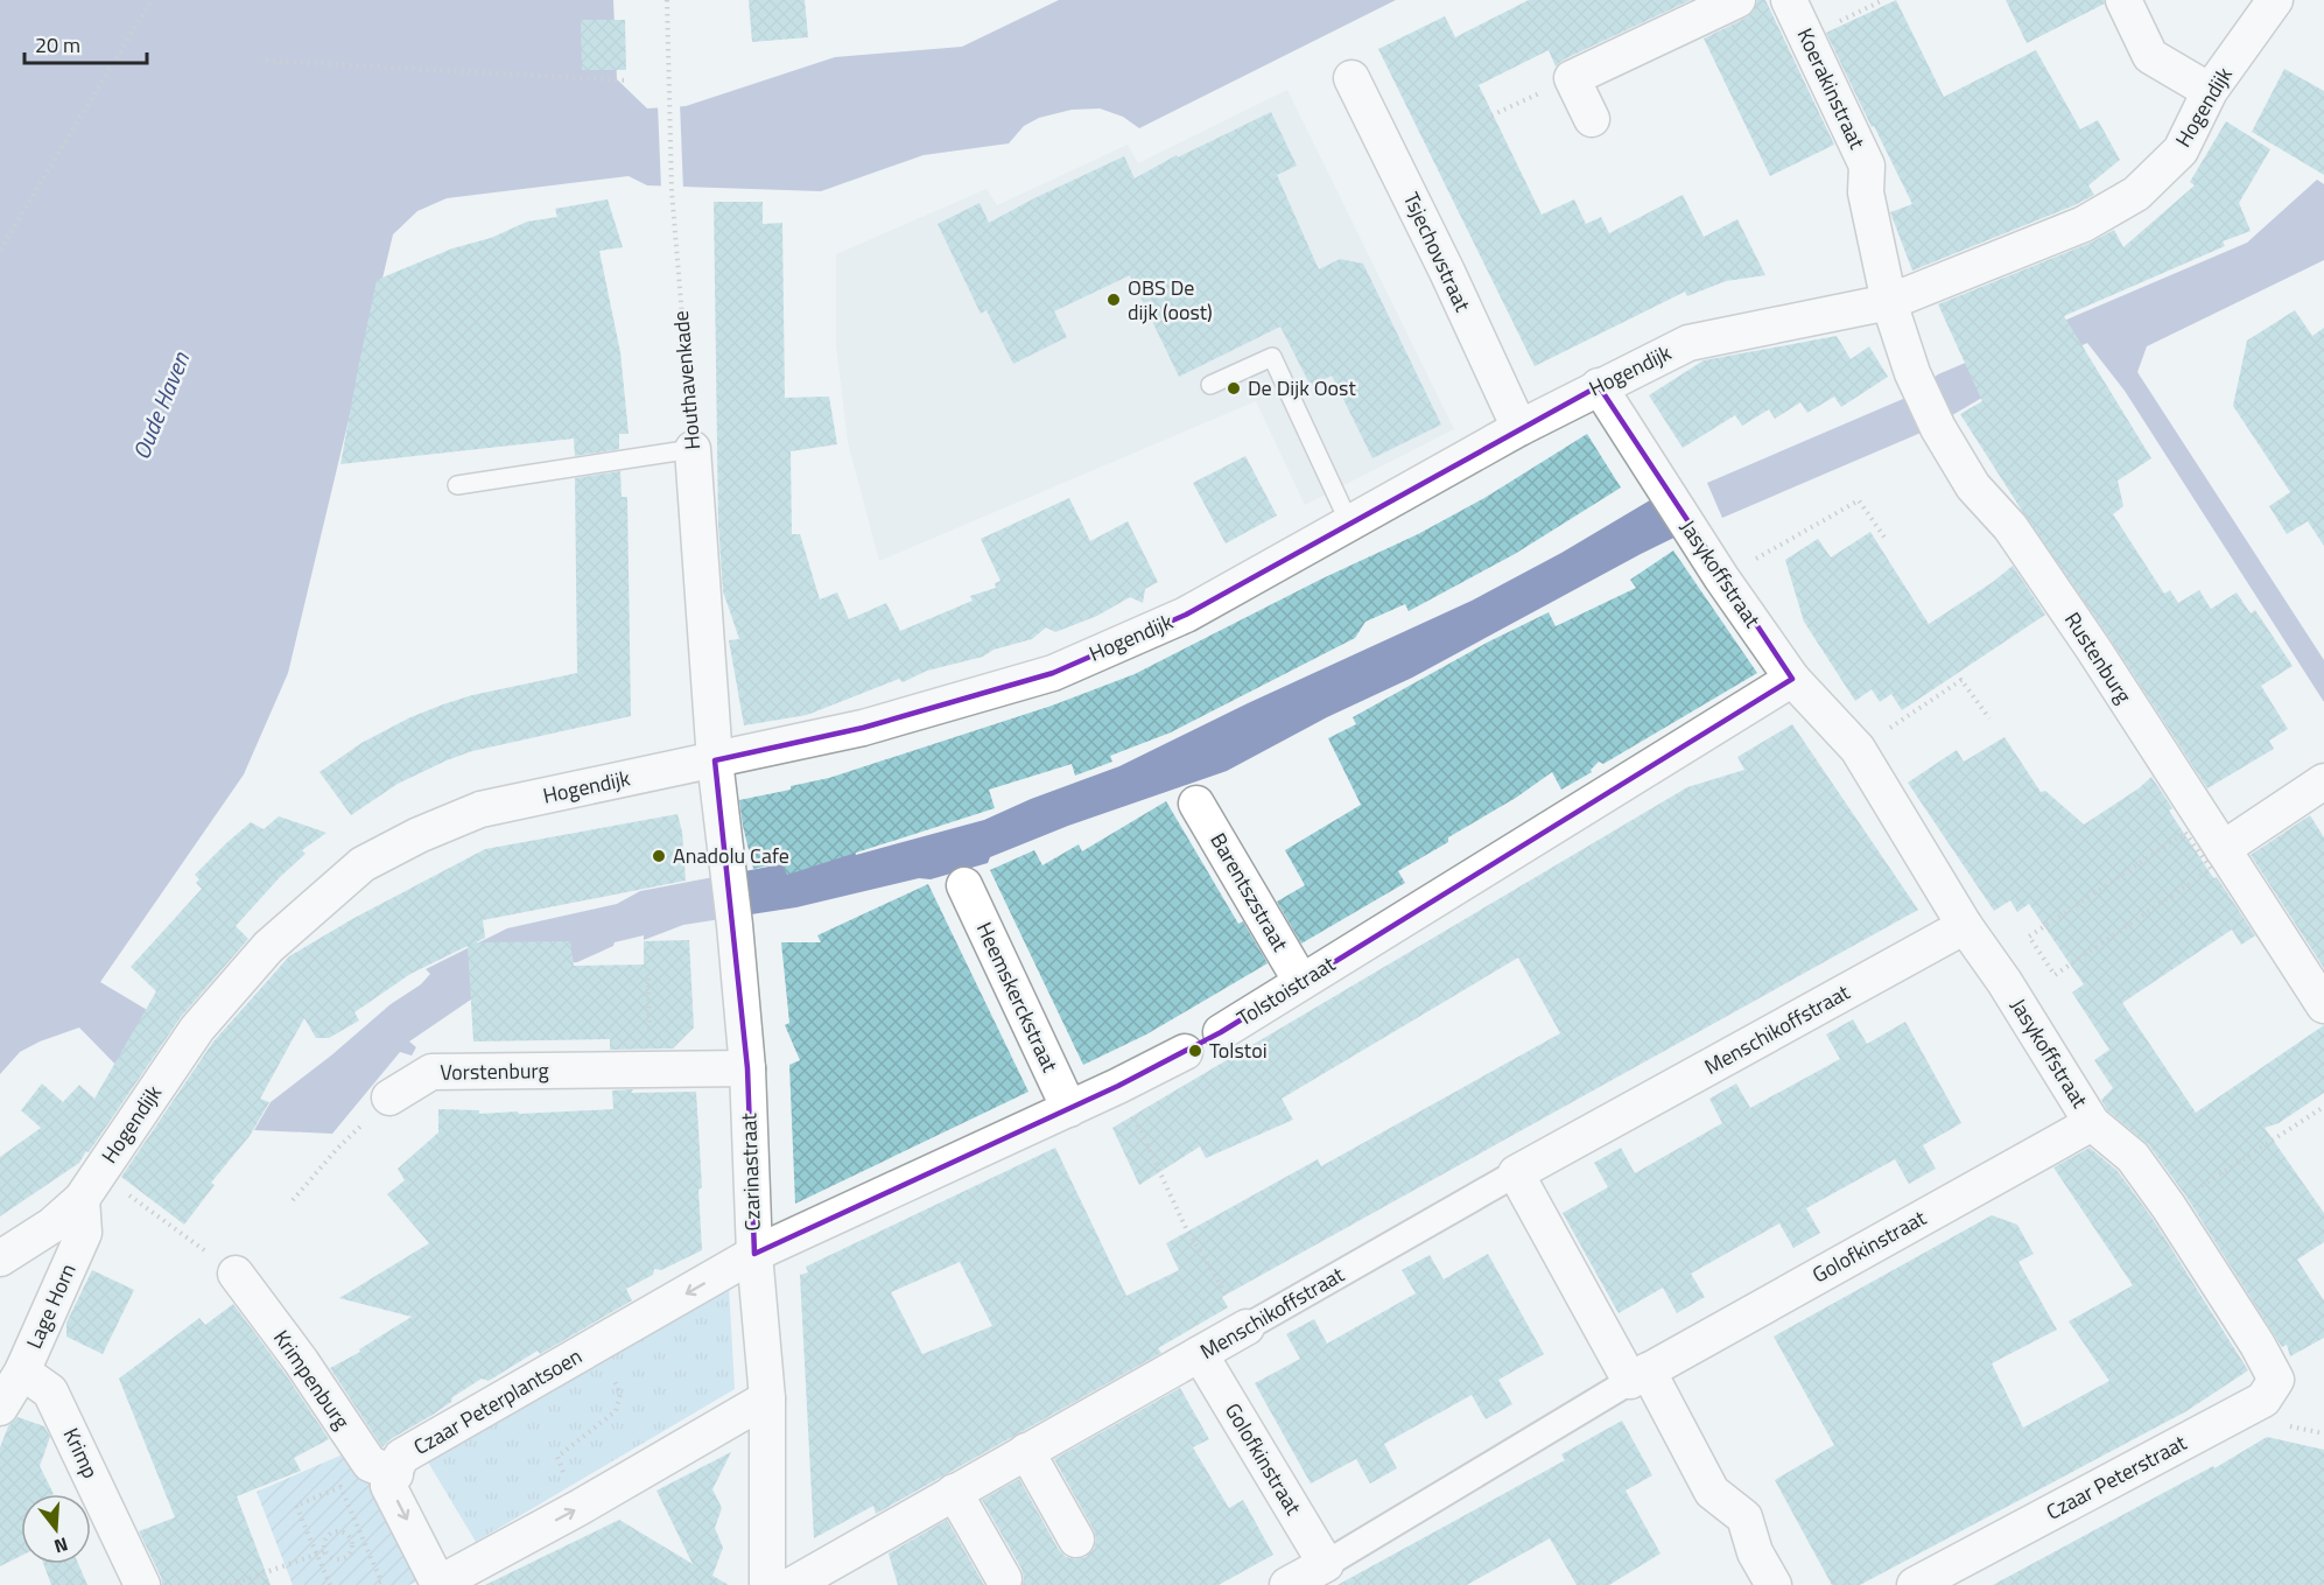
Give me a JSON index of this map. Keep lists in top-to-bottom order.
{
  "streets": {
    "street": [
      "Koerakinstraat",
      "Hogendijk",
      "Tsjechovstraat",
      "Houthavenkade",
      "Jasykoffstraat",
      "Rustenburg",
      "Barentszstraat",
      "Tolstoistraat",
      "Heemskerckstraat",
      "Menschikoffstraat",
      "Vorstenburg",
      "Czarinastraat",
      "Golofkinstraat",
      "Lage Horn",
      "Krimpenburg",
      "Czaar Peterplantsoen",
      "Krimp",
      "Czaar Peterstraat"
    ]
  },
  "crossings": [
    ["Koerakinstraat", "Hogendijk"],
    ["Koerakinstraat", "Rustenburg"],
    ["Hogendijk", "Tsjechovstraat"],
    ["Hogendijk", "Houthavenkade"],
    ["Hogendijk", "Jasykoffstraat"],
    ["Hogendijk", "Rustenburg"],
    ["Hogendijk", "Czarinastraat"],
    ["Hogendijk", "Lage Horn"],
    ["Houthavenkade", "Czarinastraat"],
    ["Jasykoffstraat", "Tolstoistraat"],
    ["Jasykoffstraat", "Menschikoffstraat"],
    ["Jasykoffstraat", "Golofkinstraat"],
    ["Jasykoffstraat", "Czaar Peterstraat"],
    ["Barentszstraat", "Tolstoistraat"],
    ["Tolstoistraat", "Heemskerckstraat"],
    ["Tolstoistraat", "Czarinastraat"],
    ["Tolstoistraat", "Czaar Peterplantsoen"],
    ["Menschikoffstraat", "Golofkinstraat"],
    ["Vorstenburg", "Czarinastraat"],
    ["Czarinastraat", "Czaar Peterplantsoen"],
    ["Lage Horn", "Krimp"],
    ["Krimpenburg", "Czaar Peterplantsoen"]
  ],
  "water": ["Oude Haven"],
  "places": [
    "OBS De dijk (oost)",
    "De Dijk Oost",
    "Anadolu Cafe",
    "Tolstoi"
  ],
  "scale_bar": "20 m",
  "north": "bottom"
}
